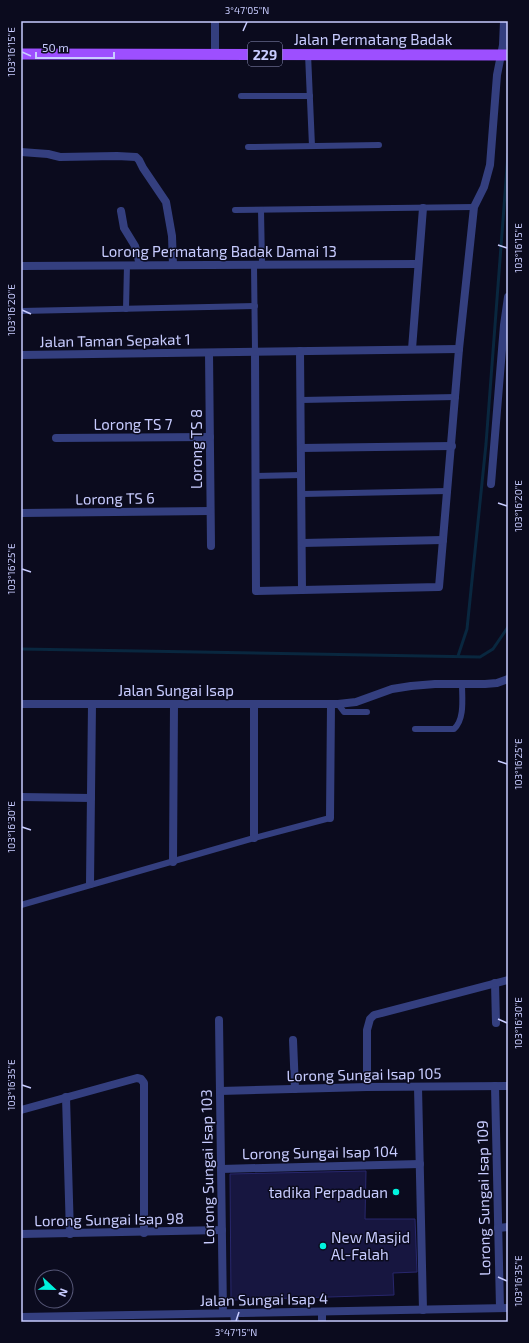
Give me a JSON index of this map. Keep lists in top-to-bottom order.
{
  "streets": {
    "main road": ["Jalan Permatang Badak", "229"],
    "street": [
      "Lorong Permatang Badak Damai 13",
      "Jalan Taman Sepakat 1",
      "Lorong TS 7",
      "Lorong TS 8",
      "Lorong TS 6",
      "Jalan Sungai Isap",
      "Lorong Sungai Isap 105",
      "Lorong Sungai Isap 104",
      "Lorong Sungai Isap 103",
      "Lorong Sungai Isap 109",
      "Lorong Sungai Isap 98",
      "Jalan Sungai Isap 4"
    ]
  },
  "crossings": [
    ["Jalan Taman Sepakat 1", "Lorong TS 8"],
    ["Lorong TS 7", "Lorong TS 8"],
    ["Lorong TS 8", "Lorong TS 6"],
    ["Lorong Sungai Isap 105", "Lorong Sungai Isap 103"],
    ["Lorong Sungai Isap 105", "Lorong Sungai Isap 109"],
    ["Lorong Sungai Isap 104", "Lorong Sungai Isap 103"],
    ["Lorong Sungai Isap 103", "Lorong Sungai Isap 98"],
    ["Lorong Sungai Isap 103", "Jalan Sungai Isap 4"],
    ["Lorong Sungai Isap 109", "Jalan Sungai Isap 4"]
  ],
  "places": ["tadika Perpaduan", "New Masjid Al-Falah"],
  "scale_bar": "50 m",
  "north": "right",
  "coordinates": [
    "3°47'05\"N",
    "103°16'15\"E",
    "103°16'20\"E",
    "103°16'25\"E",
    "103°16'30\"E",
    "103°16'35\"E",
    "3°47'15\"N"
  ]
}
